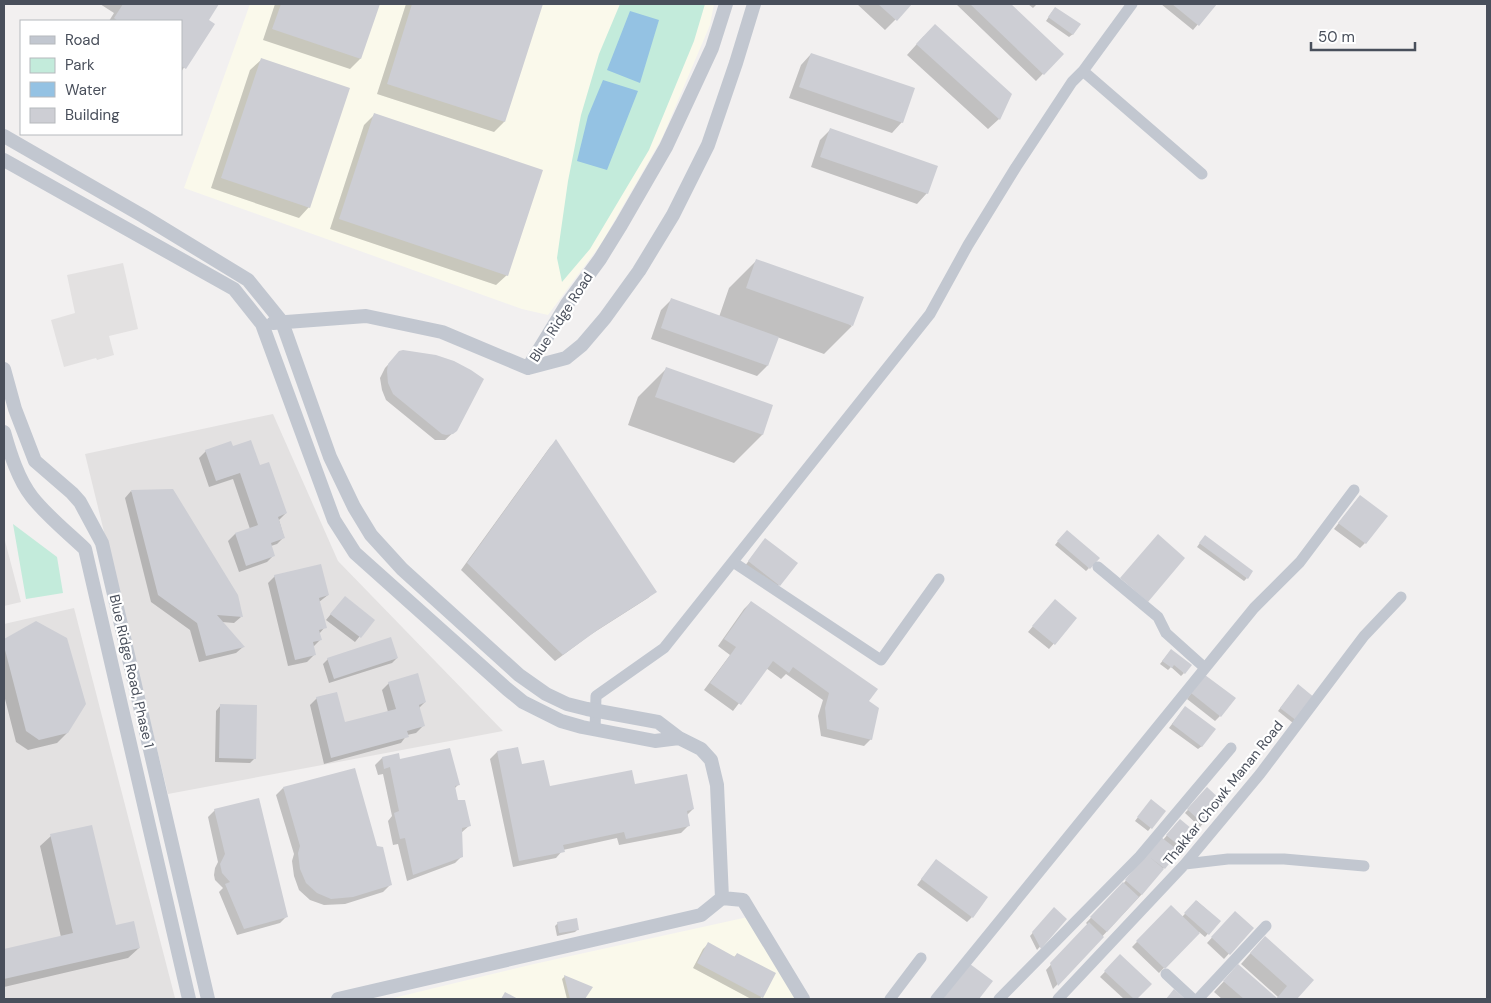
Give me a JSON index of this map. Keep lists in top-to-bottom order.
{
  "streets": {
    "street": ["Blue Ridge Road", "Blue Ridge Road, Phase 1", "Thakkar Chowk Manan Road"]
  },
  "legend": [
    "Road",
    "Park",
    "Water",
    "Building"
  ],
  "scale_bar": "50 m"
}
